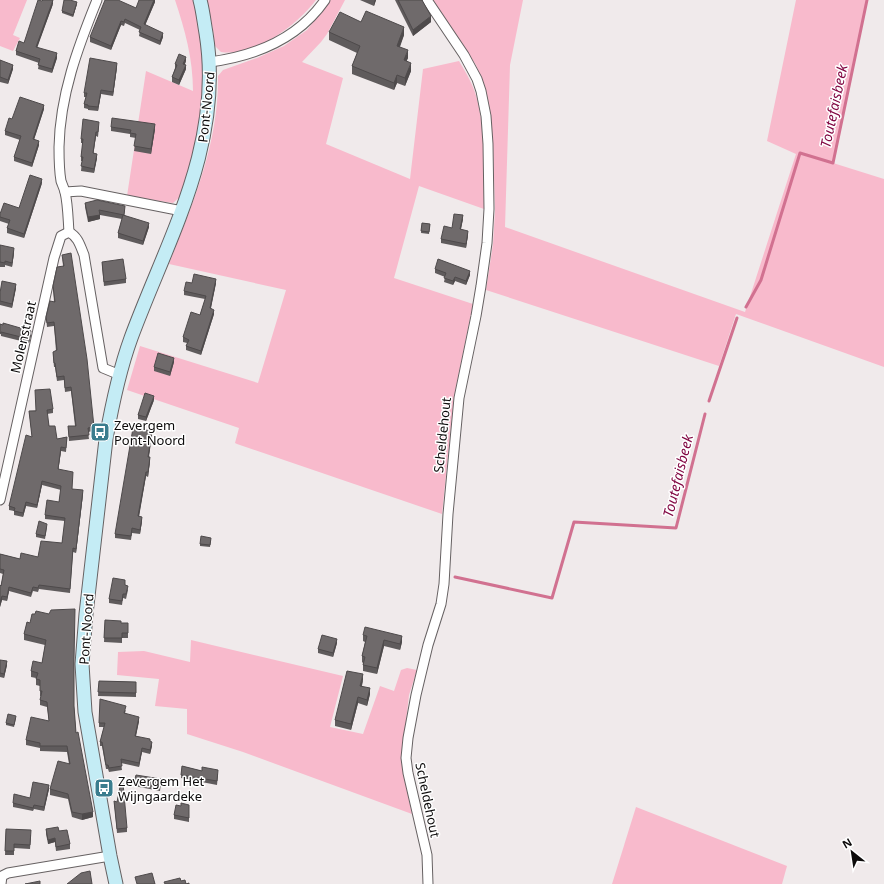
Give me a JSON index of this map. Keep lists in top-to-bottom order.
{
  "streets": {
    "street": ["Pont-Noord", "Molenstraat", "Scheldehout"]
  },
  "water": ["Toutefaisbeek"],
  "places": {
    "bus stop": ["Zevergem Pont-Noord", "Zevergem Het Wijngaardeke"]
  },
  "north": "top left"
}
